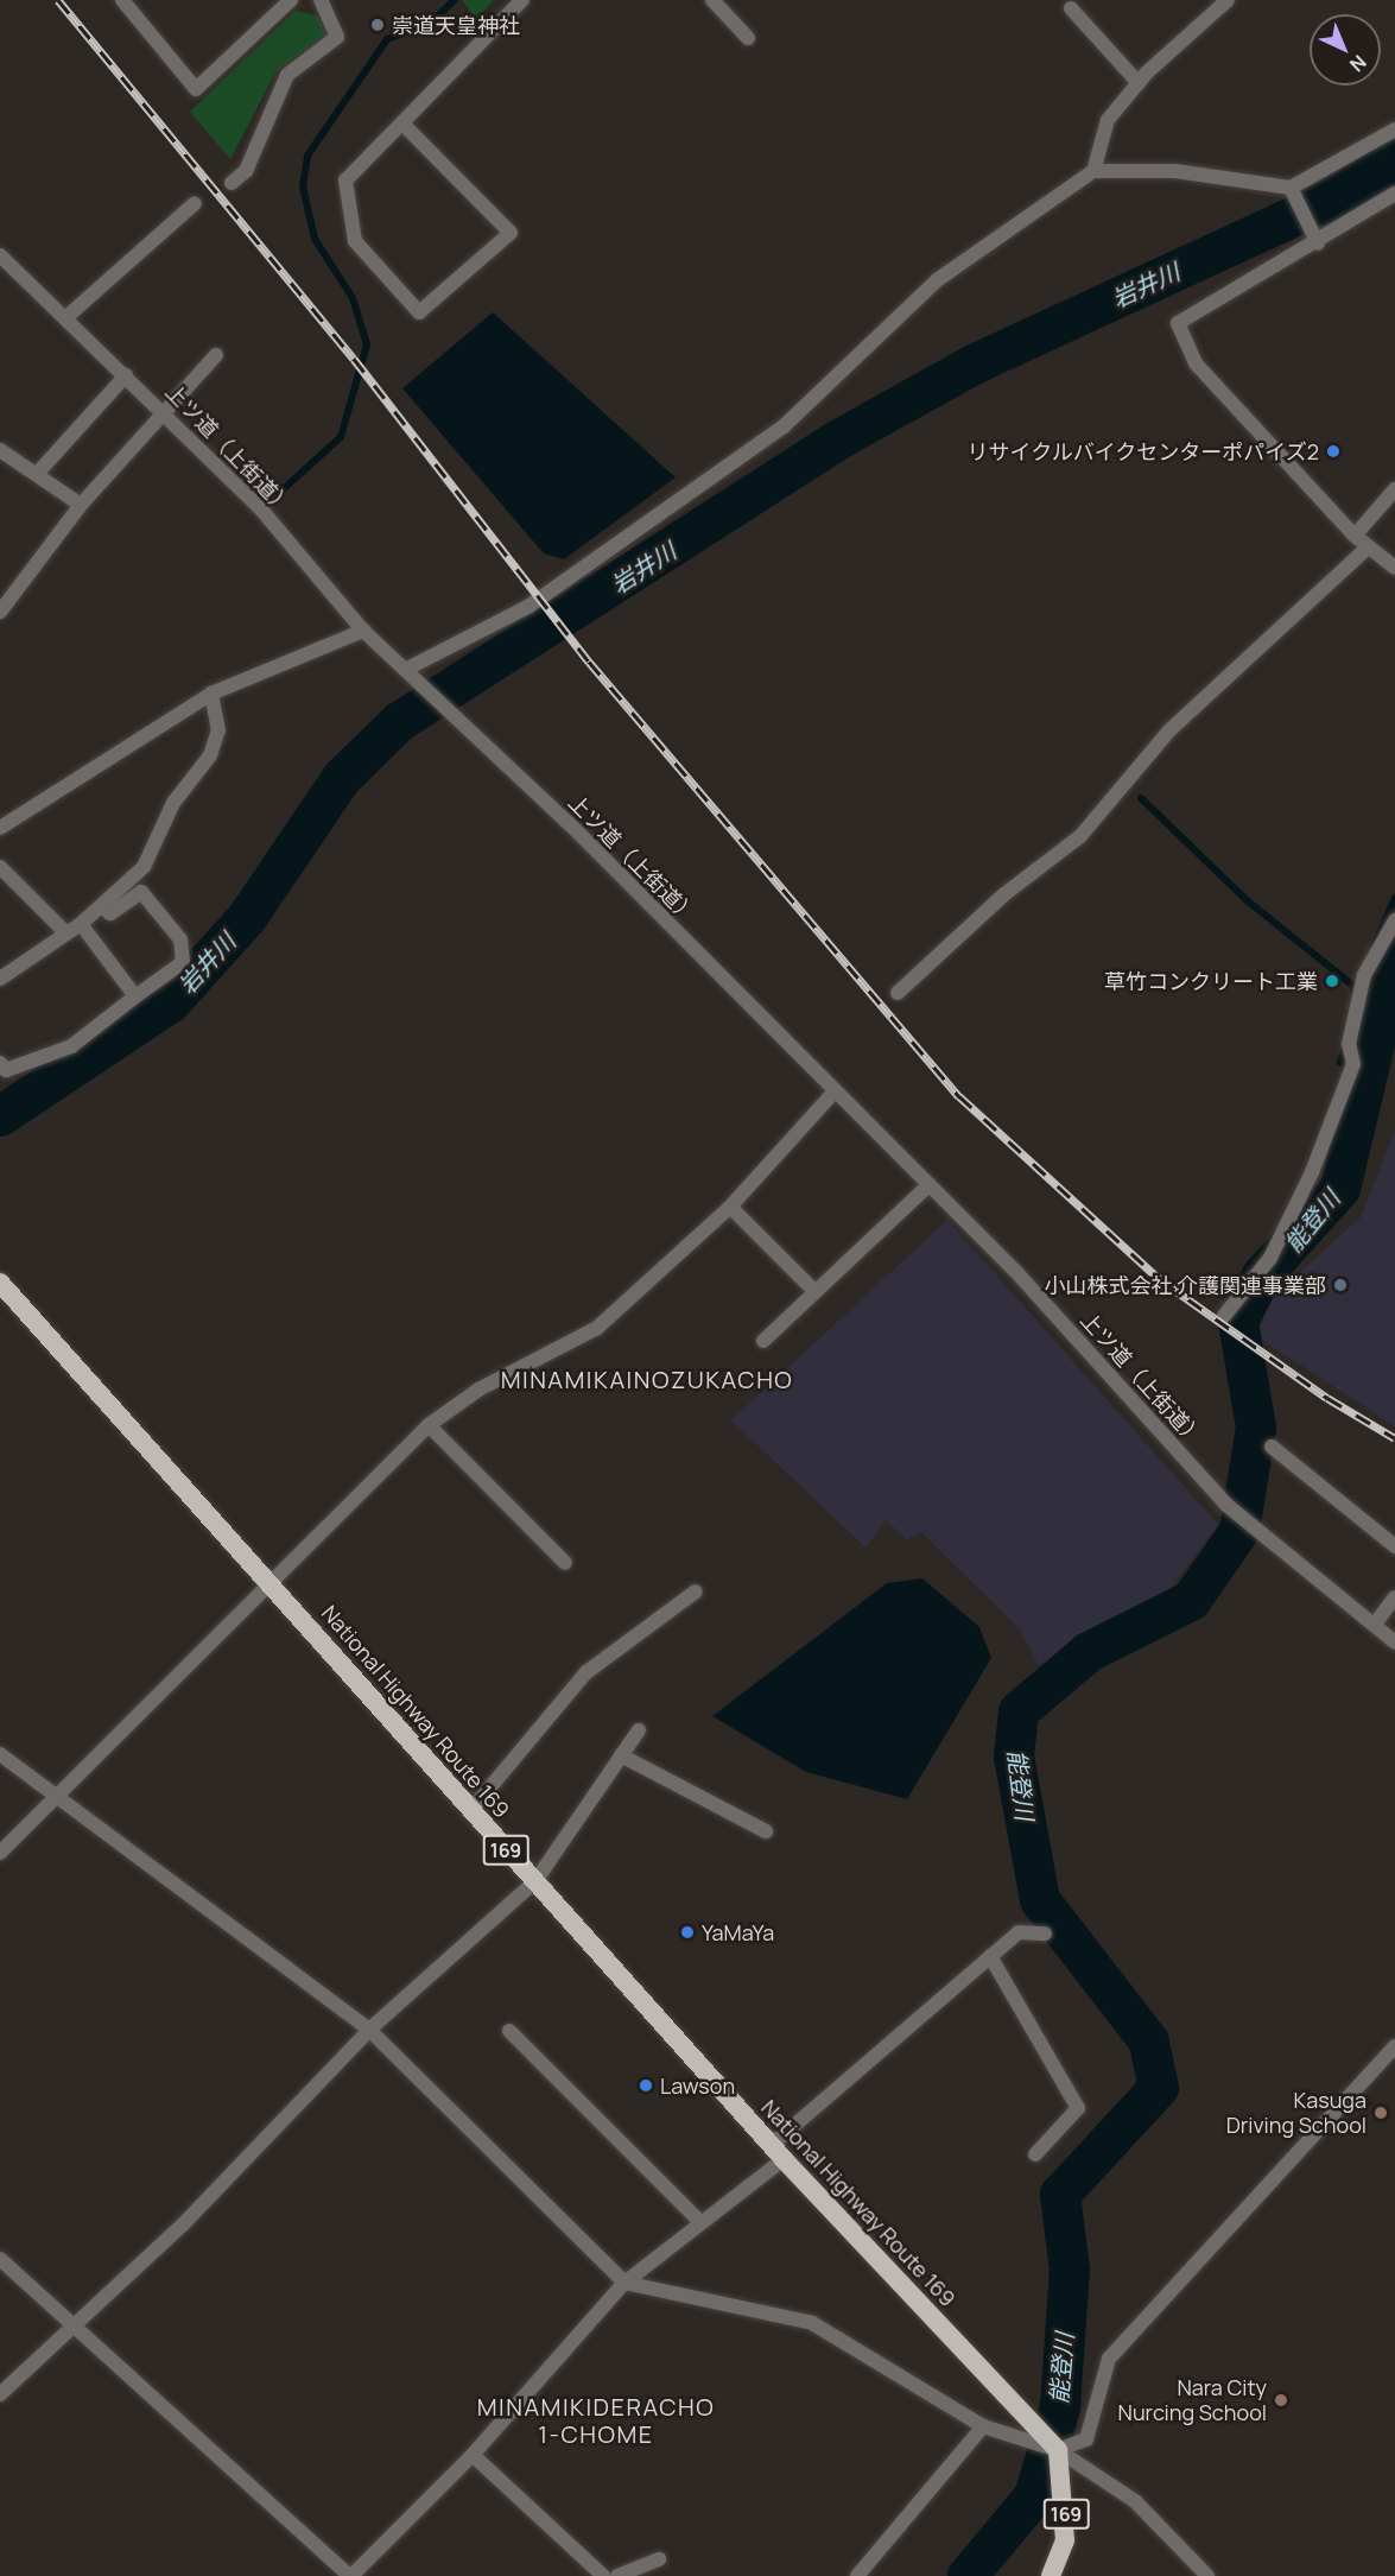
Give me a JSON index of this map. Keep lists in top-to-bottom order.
{
  "streets": {
    "highway": ["National Highway Route 169", "169"],
    "street": ["上ツ道（上街道）"]
  },
  "crossings": [
    ["National Highway Route 169", "169"]
  ],
  "districts": ["MINAMIKAINOZUKACHO", "MINAMIKIDERACHO 1-CHOME"],
  "water": ["岩井川", "能登川"],
  "places": [
    "崇道天皇神社",
    "リサイクルバイクセンターポパイズ2",
    "草竹コンクリート工業",
    "小山株式会社 介護関連事業部",
    "YaMaYa",
    "Lawson",
    "Kasuga Driving School",
    "Nara City Nurcing School"
  ],
  "north": "bottom right"
}
